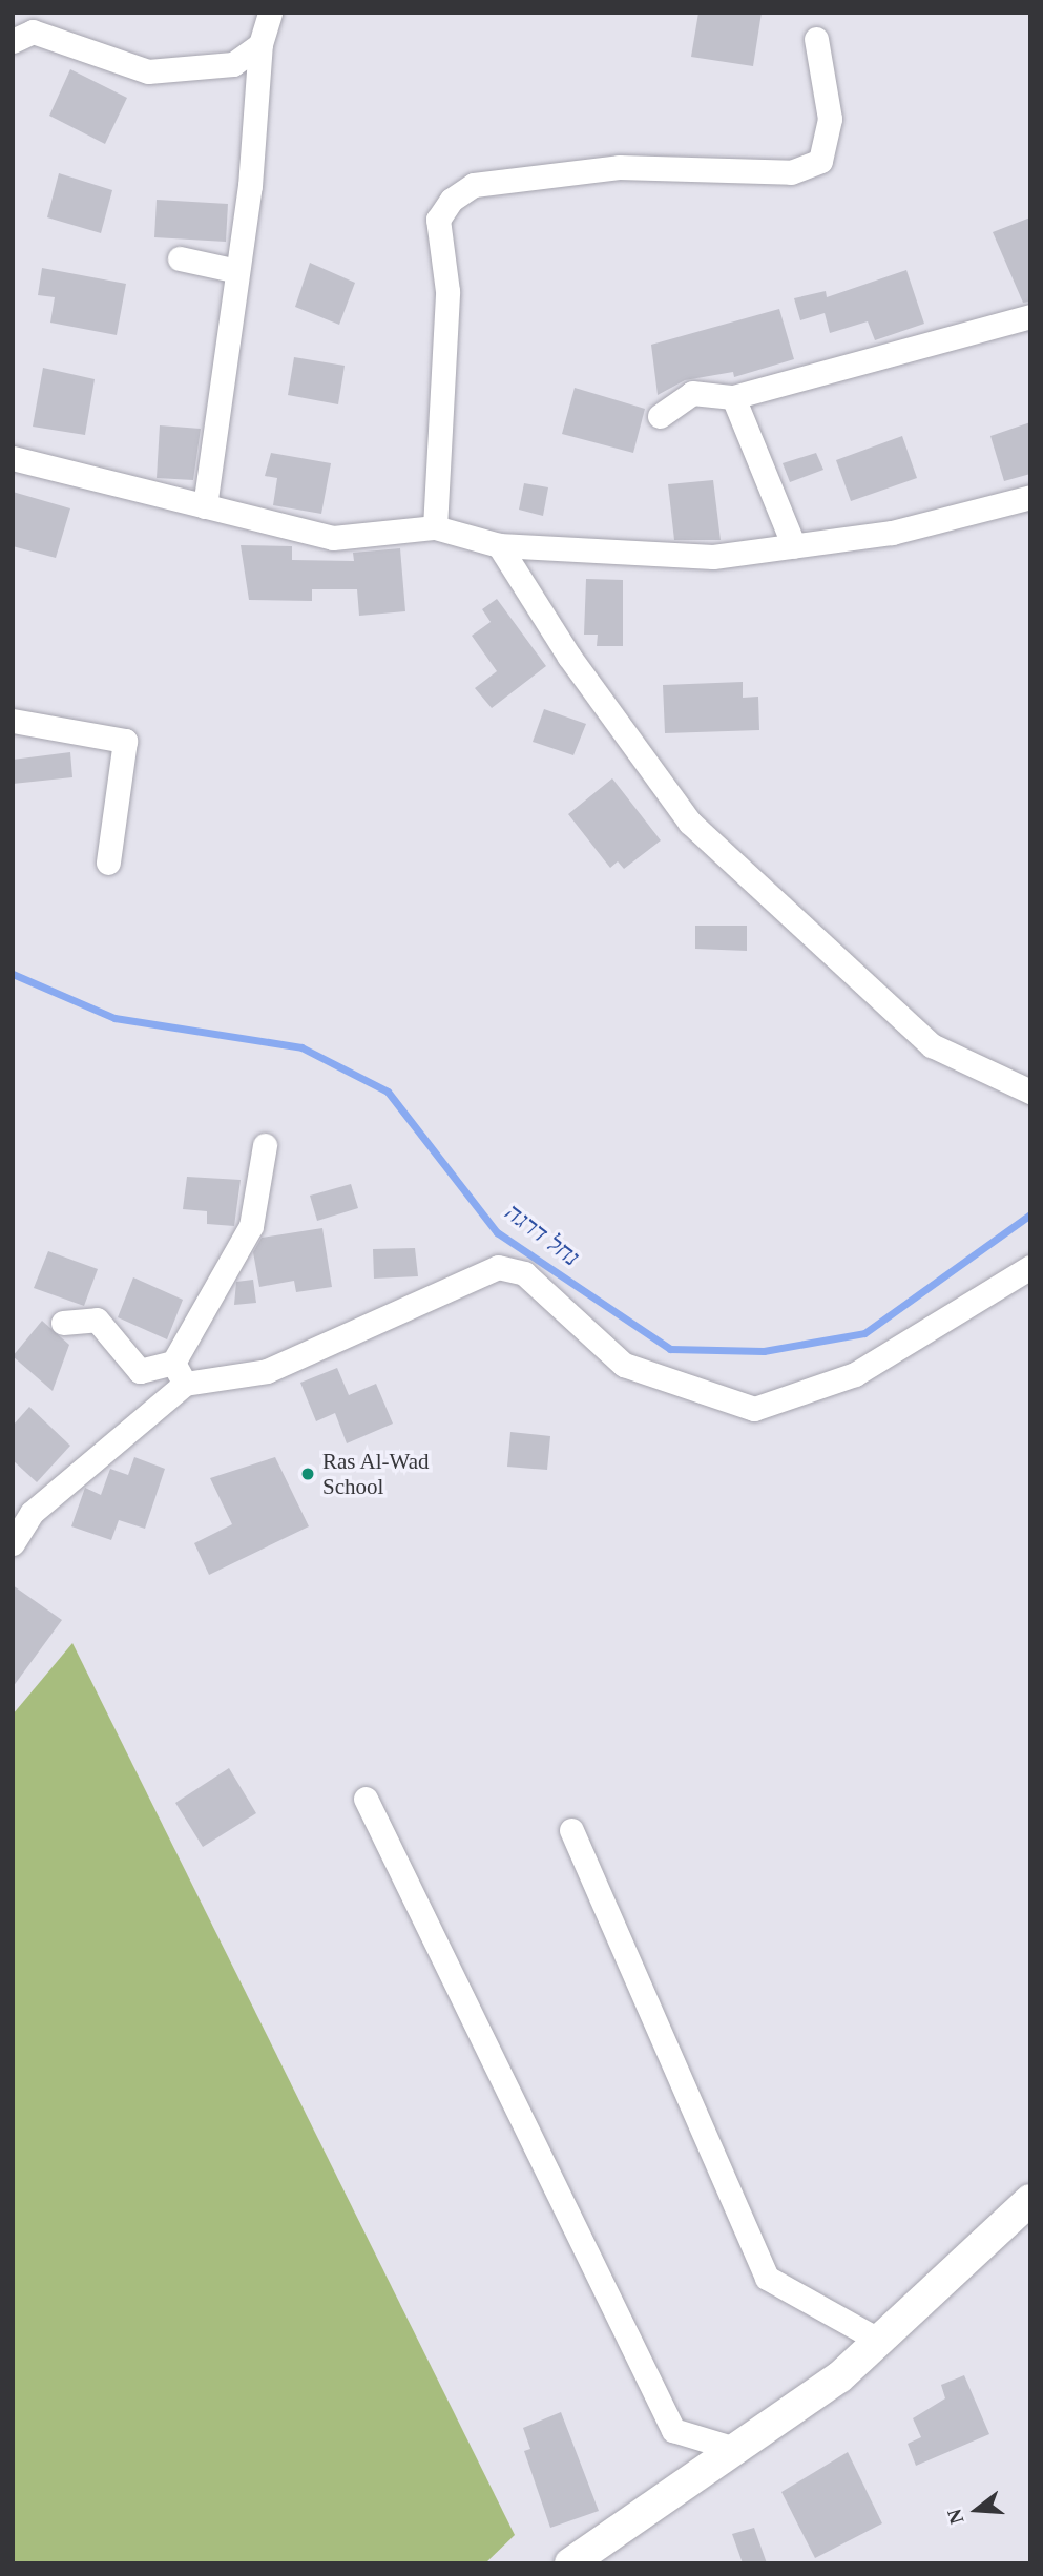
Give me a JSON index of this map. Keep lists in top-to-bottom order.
{
  "water": ["נחל דרגה"],
  "places": ["Ras Al-Wad School"],
  "north": "left"
}
